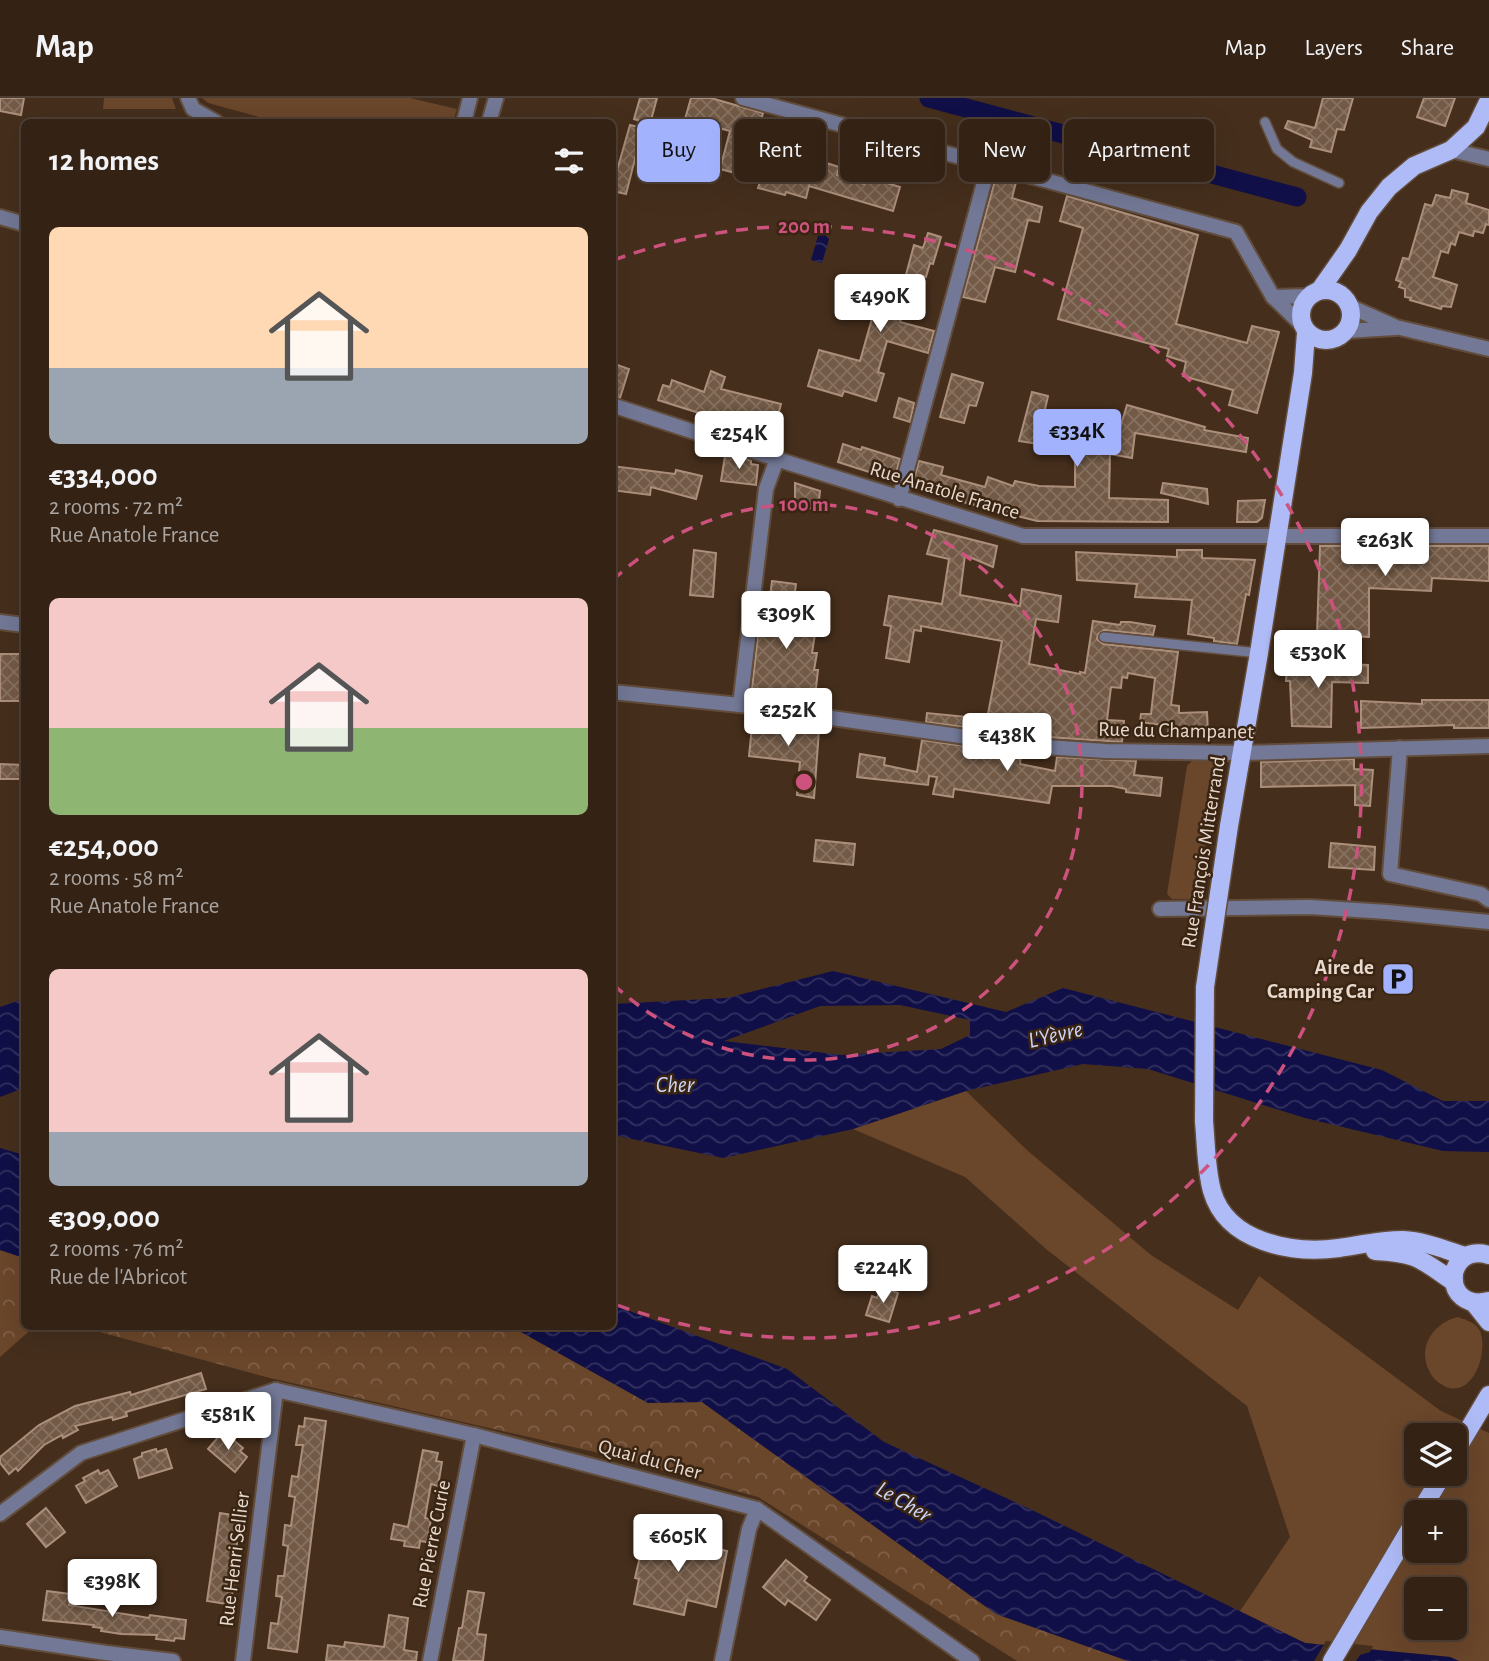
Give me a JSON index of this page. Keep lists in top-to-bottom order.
{
  "streets": {
    "main road": ["Rue François Mitterrand"],
    "street": [
      "Rue Anatole France",
      "Rue du Champanet",
      "Quai du Cher",
      "Rue Pierre Curie",
      "Rue Henri Sellier"
    ]
  },
  "crossings": [
    ["Rue Anatole France", "Rue François Mitterrand"],
    ["Rue du Champanet", "Rue François Mitterrand"],
    ["Quai du Cher", "Rue Pierre Curie"],
    ["Quai du Cher", "Rue Henri Sellier"]
  ],
  "water": ["L'Yèvre", "Cher", "Le Cher"],
  "places": {
    "parking": ["Aire de Camping Car"]
  },
  "page": {
    "header": "Map",
    "nav": ["Map", "Layers", "Share"],
    "chip": [
      "Buy",
      "Rent",
      "Filters",
      "New",
      "Apartment"
    ],
    "heading": "12 homes",
    "list": [
      {
        "name": "€334,000",
        "note": "2 rooms · 72 m² · Rue Anatole France"
      },
      {
        "name": "€254,000",
        "note": "2 rooms · 58 m² · Rue Anatole France"
      },
      {
        "name": "€309,000",
        "note": "2 rooms · 76 m² · Rue de l'Abricot"
      }
    ],
    "price": [
      "€490K",
      "€334K",
      "€254K",
      "€263K",
      "€309K",
      "€530K",
      "€252K",
      "€438K",
      "€224K",
      "€581K",
      "€605K",
      "€398K"
    ],
    "map_buttons": ["+", "−"]
  },
  "rings": ["200 m", "100 m"]
}
